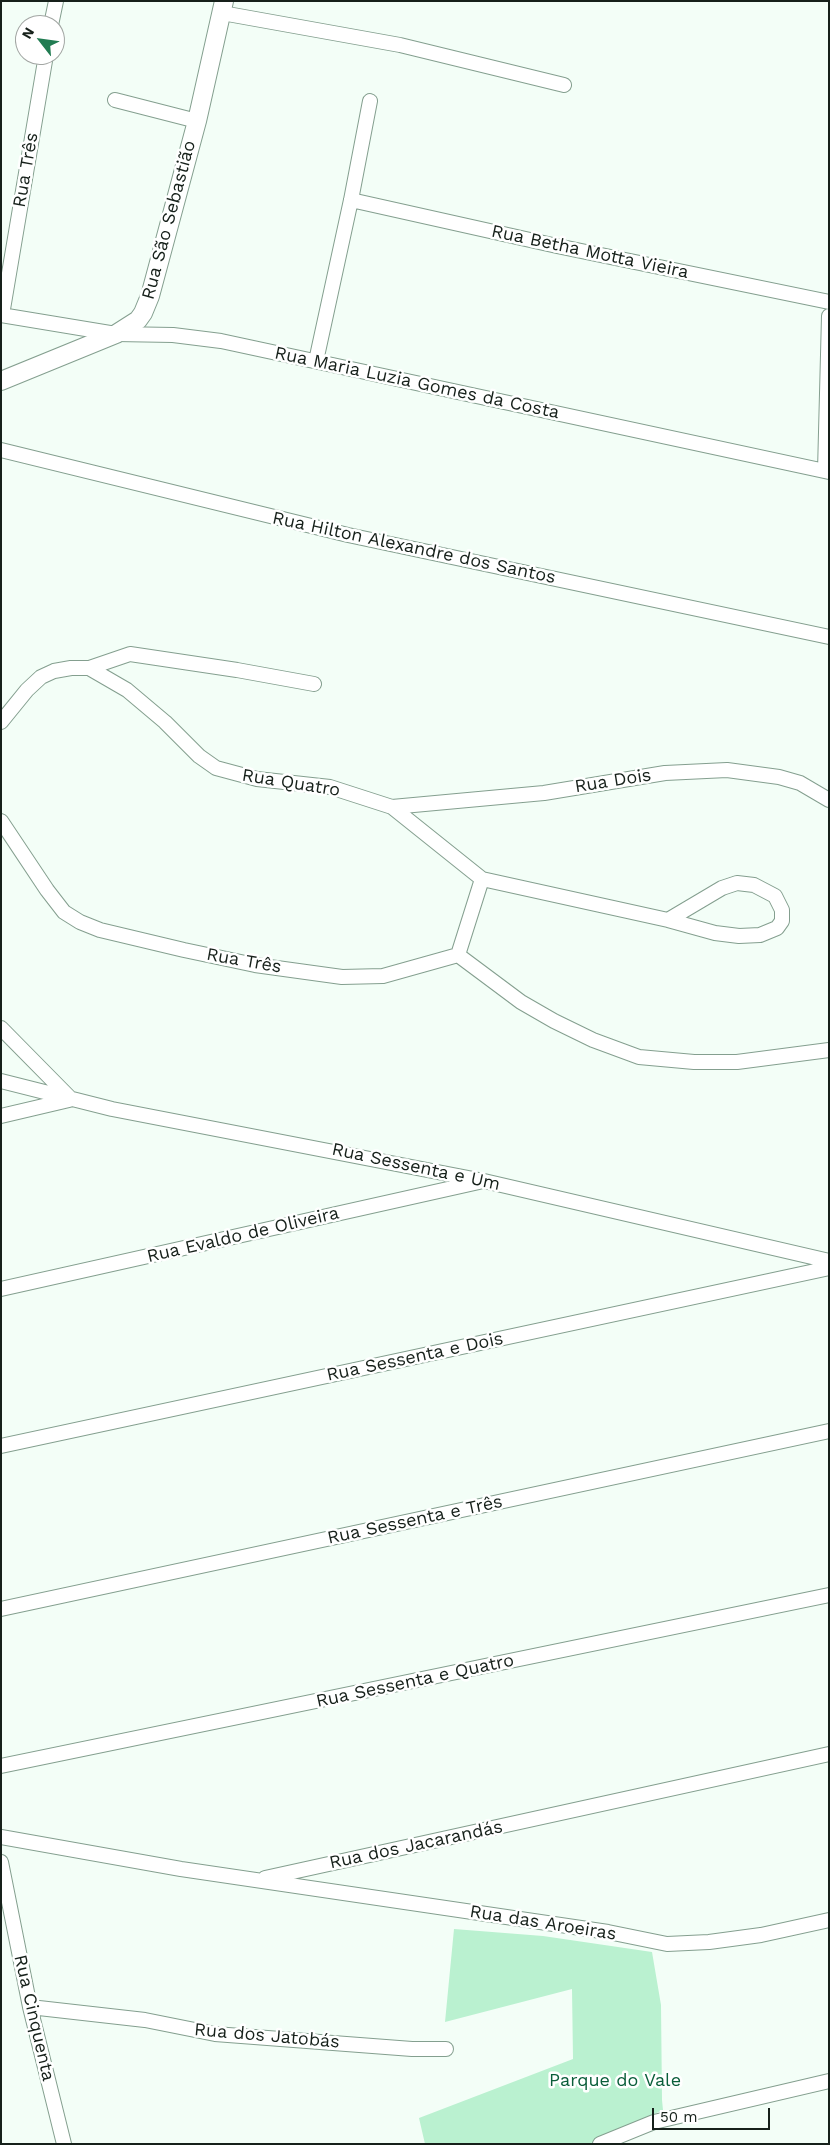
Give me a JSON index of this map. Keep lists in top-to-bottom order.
{
  "streets": {
    "street": [
      "Rua Três",
      "Rua São Sebastião",
      "Rua Betha Motta Vieira",
      "Rua Maria Luzia Gomes da Costa",
      "Rua Hilton Alexandre dos Santos",
      "Rua Dois",
      "Rua Quatro",
      "Rua Sessenta e Um",
      "Rua Evaldo de Oliveira",
      "Rua Sessenta e Dois",
      "Rua Sessenta e Três",
      "Rua Sessenta e Quatro",
      "Rua dos Jacarandás",
      "Rua das Aroeiras",
      "Rua Cinquenta",
      "Rua dos Jatobás"
    ]
  },
  "crossings": [
    ["Rua Três", "Rua Maria Luzia Gomes da Costa"],
    ["Rua São Sebastião", "Rua Maria Luzia Gomes da Costa"],
    ["Rua Dois", "Rua Quatro"],
    ["Rua Sessenta e Um", "Rua Evaldo de Oliveira"],
    ["Rua dos Jacarandás", "Rua das Aroeiras"],
    ["Rua Cinquenta", "Rua dos Jatobás"]
  ],
  "parks": ["Parque do Vale"],
  "scale_bar": "50 m",
  "north": "top left"
}
